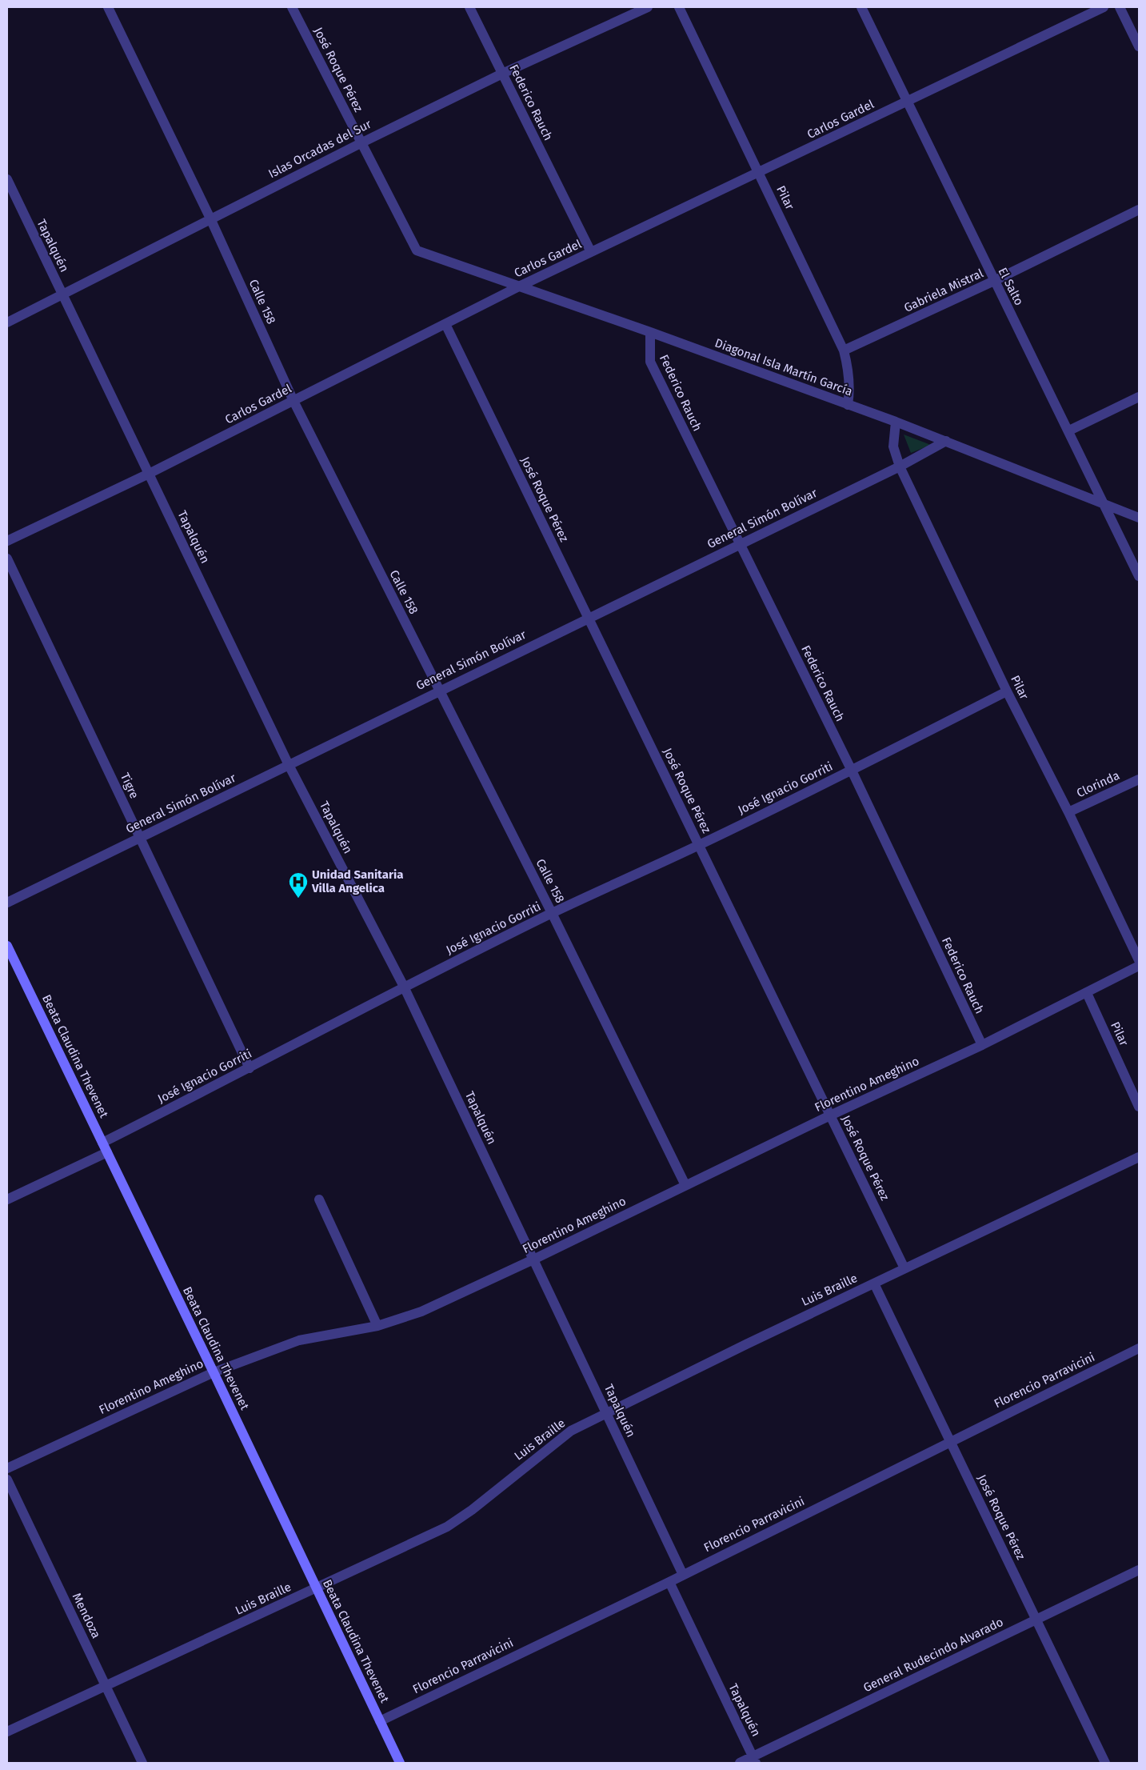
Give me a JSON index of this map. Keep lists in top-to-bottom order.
{
  "streets": {
    "main road": ["Beata Claudina Thevenet"],
    "street": [
      "José Roque Pérez",
      "Federico Rauch",
      "Carlos Gardel",
      "Islas Orcadas del Sur",
      "Pilar",
      "Tapalquén",
      "El Salto",
      "Gabriela Mistral",
      "Calle 158",
      "Diagonal Isla Martín García",
      "General Simón Bolívar",
      "Clorinda",
      "Tigre",
      "José Ignacio Gorriti",
      "Florentino Ameghino",
      "Luis Braille",
      "Florencio Parravicini",
      "Mendoza",
      "General Rudecindo Alvarado"
    ]
  },
  "crossings": [
    ["José Roque Pérez", "Carlos Gardel"],
    ["José Roque Pérez", "Islas Orcadas del Sur"],
    ["José Roque Pérez", "Diagonal Isla Martín García"],
    ["José Roque Pérez", "General Simón Bolívar"],
    ["José Roque Pérez", "José Ignacio Gorriti"],
    ["José Roque Pérez", "Florentino Ameghino"],
    ["José Roque Pérez", "Luis Braille"],
    ["José Roque Pérez", "Florencio Parravicini"],
    ["José Roque Pérez", "General Rudecindo Alvarado"],
    ["Federico Rauch", "Carlos Gardel"],
    ["Federico Rauch", "Islas Orcadas del Sur"],
    ["Federico Rauch", "Diagonal Isla Martín García"],
    ["Federico Rauch", "General Simón Bolívar"],
    ["Federico Rauch", "José Ignacio Gorriti"],
    ["Federico Rauch", "Florentino Ameghino"],
    ["Carlos Gardel", "Pilar"],
    ["Carlos Gardel", "Tapalquén"],
    ["Carlos Gardel", "El Salto"],
    ["Carlos Gardel", "Calle 158"],
    ["Carlos Gardel", "Diagonal Isla Martín García"],
    ["Islas Orcadas del Sur", "Tapalquén"],
    ["Islas Orcadas del Sur", "Calle 158"],
    ["Pilar", "Gabriela Mistral"],
    ["Pilar", "Diagonal Isla Martín García"],
    ["Pilar", "General Simón Bolívar"],
    ["Pilar", "Clorinda"],
    ["Pilar", "José Ignacio Gorriti"],
    ["Pilar", "Florentino Ameghino"],
    ["Tapalquén", "General Simón Bolívar"],
    ["Tapalquén", "José Ignacio Gorriti"],
    ["Tapalquén", "Florentino Ameghino"],
    ["Tapalquén", "Luis Braille"],
    ["Tapalquén", "Florencio Parravicini"],
    ["Tapalquén", "General Rudecindo Alvarado"],
    ["El Salto", "Gabriela Mistral"],
    ["El Salto", "Diagonal Isla Martín García"],
    ["Calle 158", "General Simón Bolívar"],
    ["Calle 158", "José Ignacio Gorriti"],
    ["Calle 158", "Florentino Ameghino"],
    ["Diagonal Isla Martín García", "General Simón Bolívar"],
    ["General Simón Bolívar", "Tigre"],
    ["Tigre", "José Ignacio Gorriti"],
    ["José Ignacio Gorriti", "Beata Claudina Thevenet"],
    ["Beata Claudina Thevenet", "Florentino Ameghino"],
    ["Beata Claudina Thevenet", "Luis Braille"],
    ["Beata Claudina Thevenet", "Florencio Parravicini"],
    ["Luis Braille", "Mendoza"]
  ],
  "places": {
    "hospital": ["Unidad Sanitaria Villa Angelica"]
  }
}
